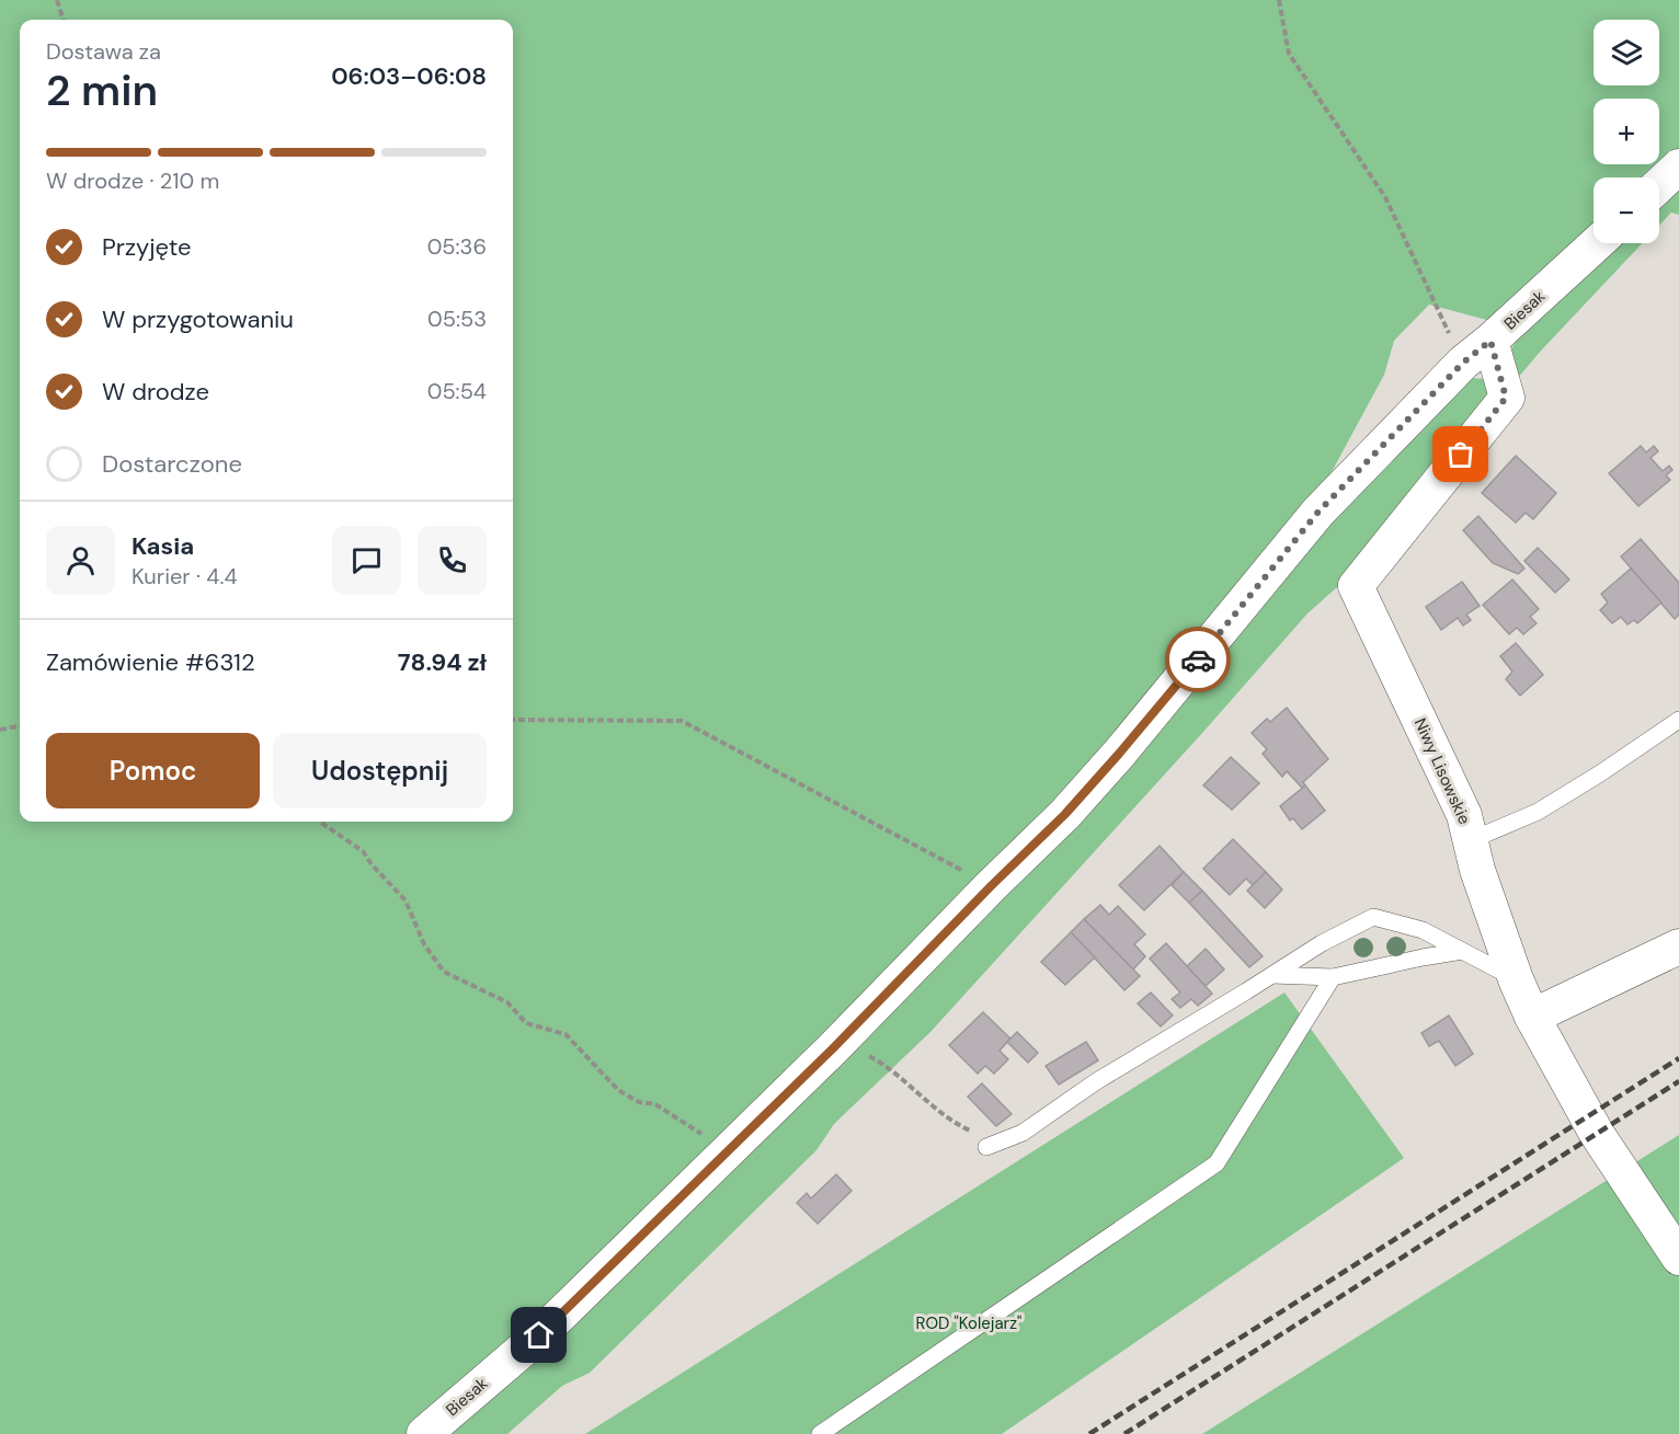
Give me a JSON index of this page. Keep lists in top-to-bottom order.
{
  "streets": {
    "street": ["Biesak", "Niwy Lisowskie"]
  },
  "crossings": [
    ["Biesak", "Niwy Lisowskie"]
  ],
  "parks": ["ROD \"Kolejarz\""],
  "page": {
    "map_buttons": ["+", "−"],
    "heading": ["2 min", "Dostawa za", "06:03–06:08"],
    "panel": [
      "Kasia",
      "Kurier · 4.4",
      "Zamówienie #6312",
      "78.94 zł"
    ],
    "bar": "W drodze · 210 m",
    "list": [
      ["Przyjęte", "05:36"],
      ["W przygotowaniu", "05:53"],
      ["W drodze", "05:54"],
      "Dostarczone"
    ],
    "buttons": ["Pomoc", "Udostępnij"]
  }
}
